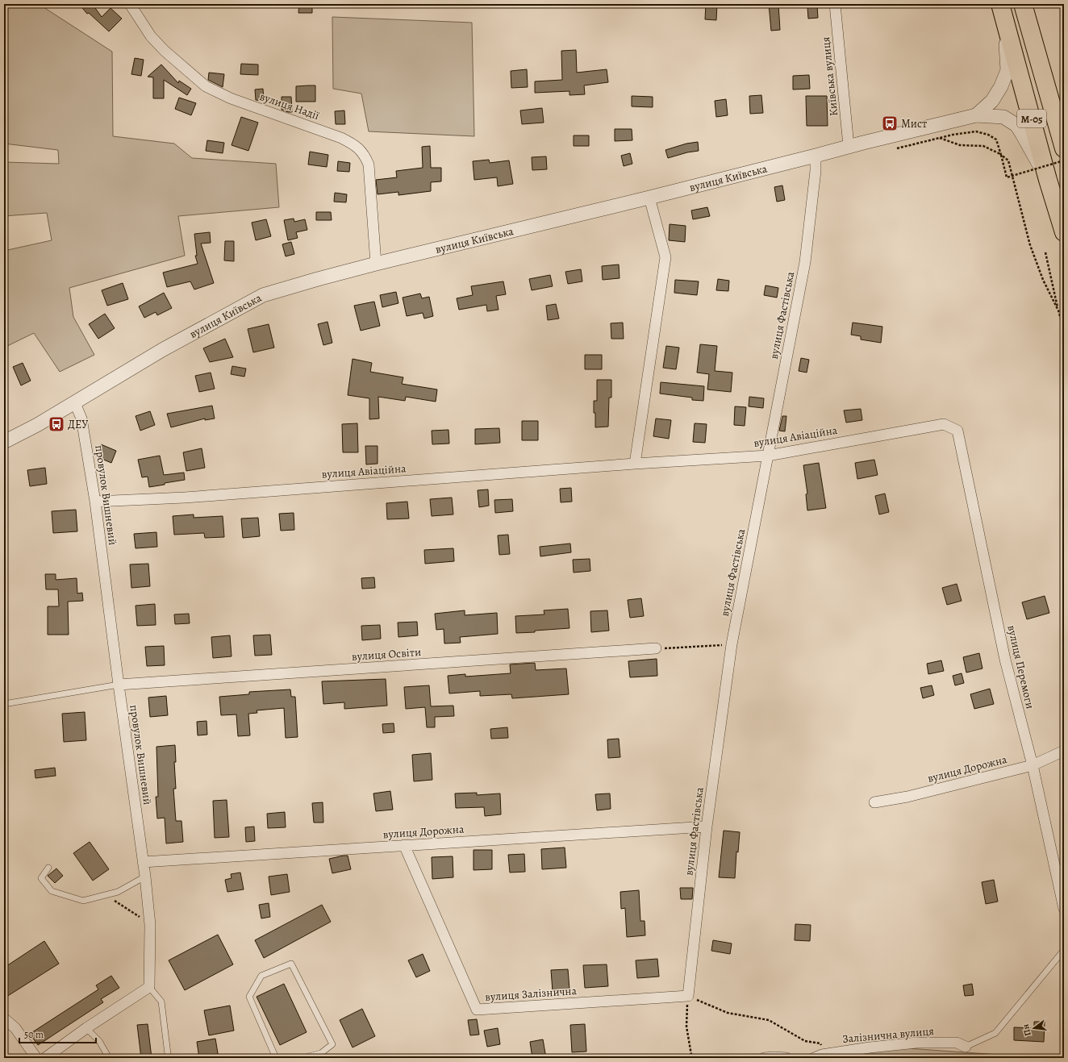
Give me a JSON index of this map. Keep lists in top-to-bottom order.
{
  "streets": {
    "highway": ["М-05"],
    "street": [
      "Київська вулиця",
      "вулиця Надії",
      "вулиця Київська",
      "вулиця Фастівська",
      "вулиця Авіаційна",
      "провулок Вишневий",
      "вулиця Освіти",
      "вулиця Перемоги",
      "вулиця Дорожна",
      "вулиця Залізнична",
      "Залізнична вулиця"
    ]
  },
  "crossings": [
    ["Київська вулиця", "вулиця Київська"],
    ["вулиця Надії", "вулиця Київська"],
    ["вулиця Київська", "вулиця Фастівська"],
    ["вулиця Київська", "провулок Вишневий"],
    ["вулиця Фастівська", "вулиця Авіаційна"],
    ["вулиця Фастівська", "вулиця Дорожна"],
    ["вулиця Фастівська", "вулиця Залізнична"],
    ["вулиця Авіаційна", "провулок Вишневий"],
    ["вулиця Авіаційна", "вулиця Перемоги"],
    ["провулок Вишневий", "вулиця Освіти"],
    ["провулок Вишневий", "вулиця Дорожна"],
    ["вулиця Перемоги", "вулиця Дорожна"],
    ["вулиця Дорожна", "вулиця Залізнична"]
  ],
  "places": {
    "bus stop": ["Мист", "ДЕУ"]
  },
  "scale_bar": "50 m",
  "north": "left"
}
